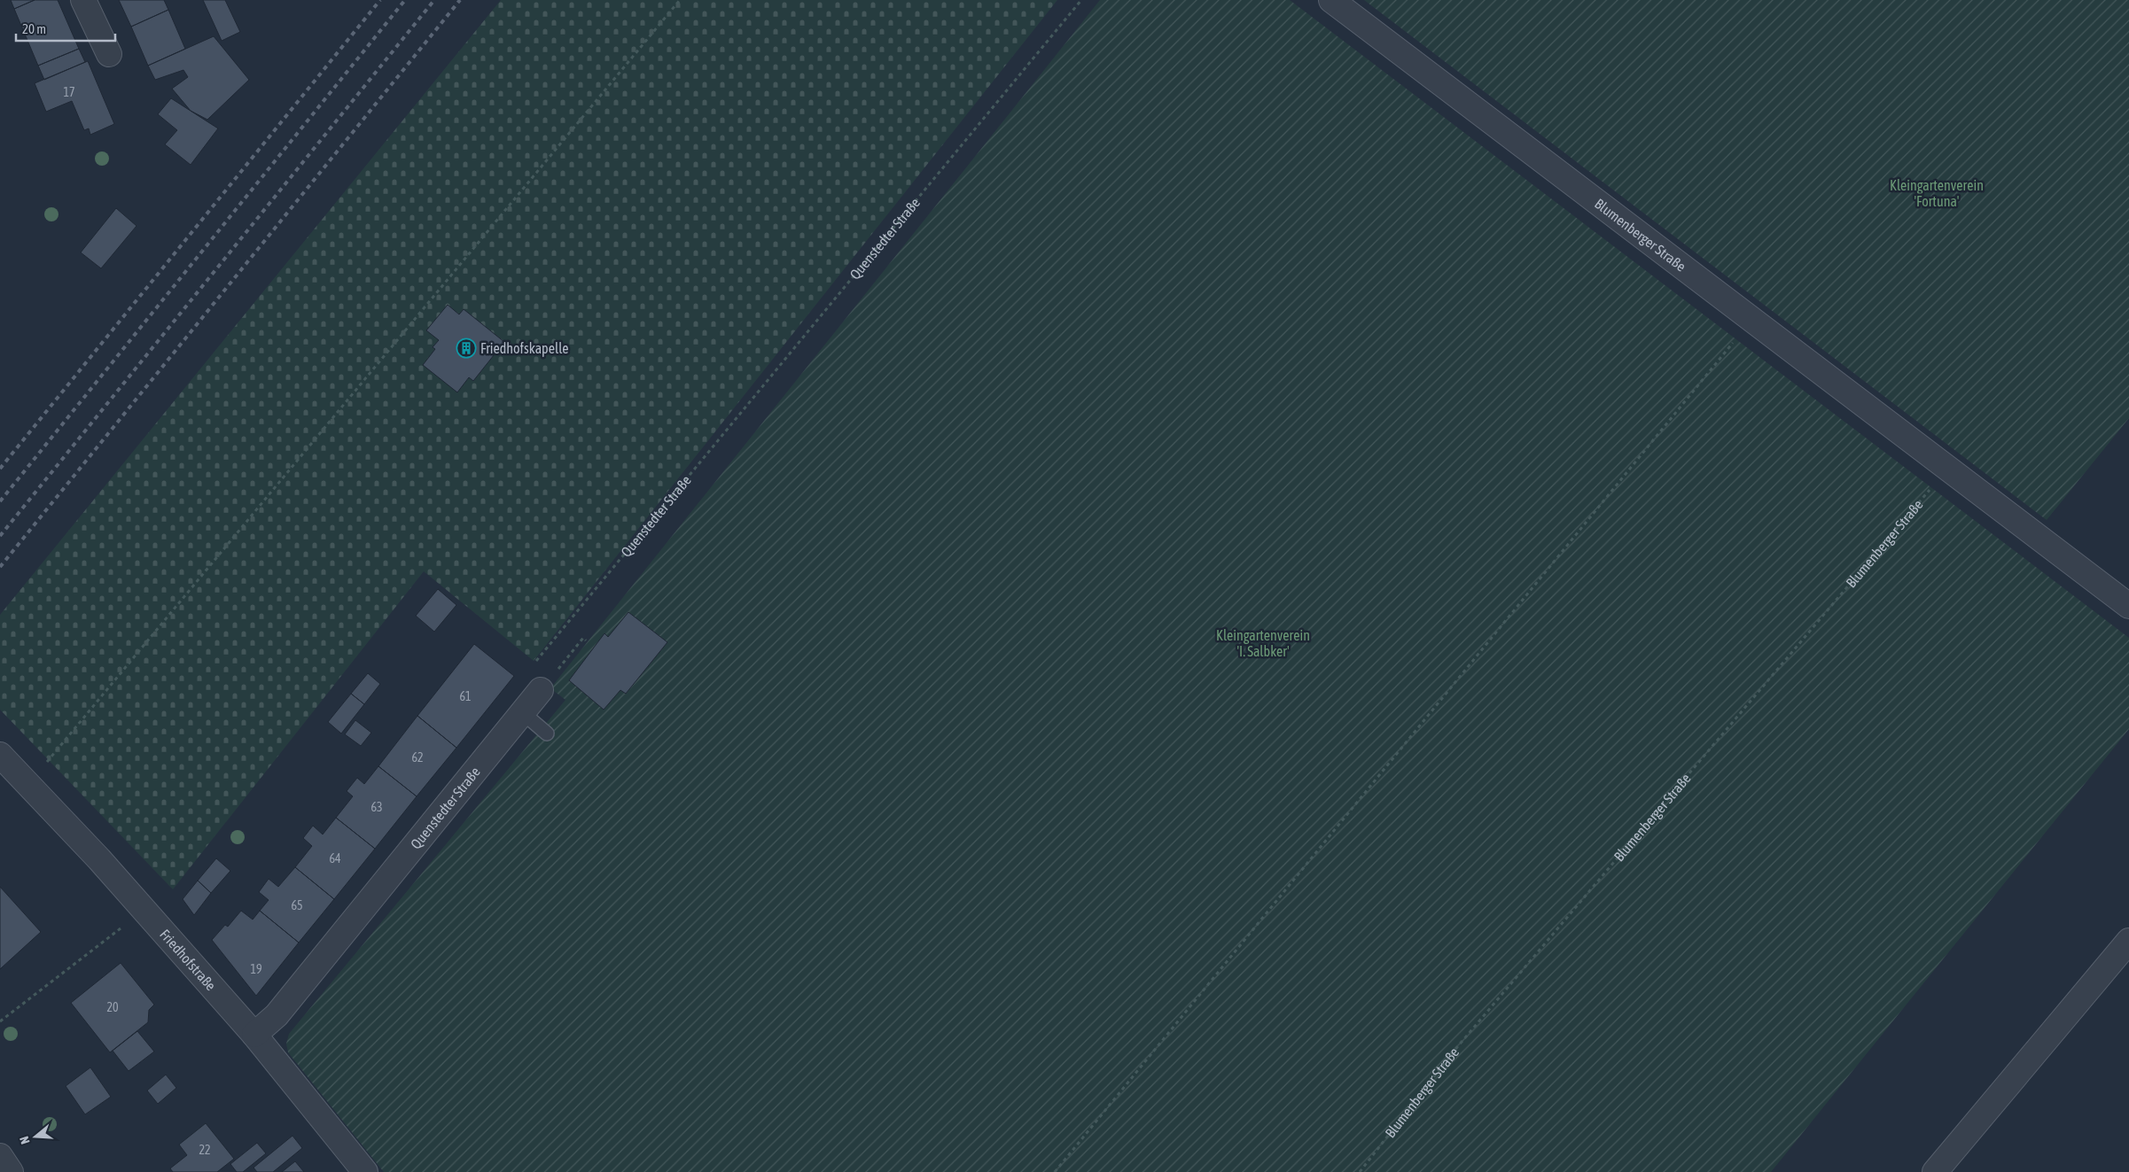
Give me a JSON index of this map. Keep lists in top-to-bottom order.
{
  "streets": {
    "street": ["Blumenberger Straße", "Quenstedter Straße", "Friedhofstraße"]
  },
  "crossings": [
    ["Quenstedter Straße", "Friedhofstraße"]
  ],
  "parks": ["Kleingartenverein 'Fortuna'", "Kleingartenverein 'I. Salbker'"],
  "places": {
    "building": ["Friedhofskapelle"]
  },
  "house_numbers": [
    "17",
    "61",
    "62",
    "63",
    "64",
    "65",
    "19",
    "20",
    "22"
  ],
  "scale_bar": "20 m",
  "north": "left"
}
